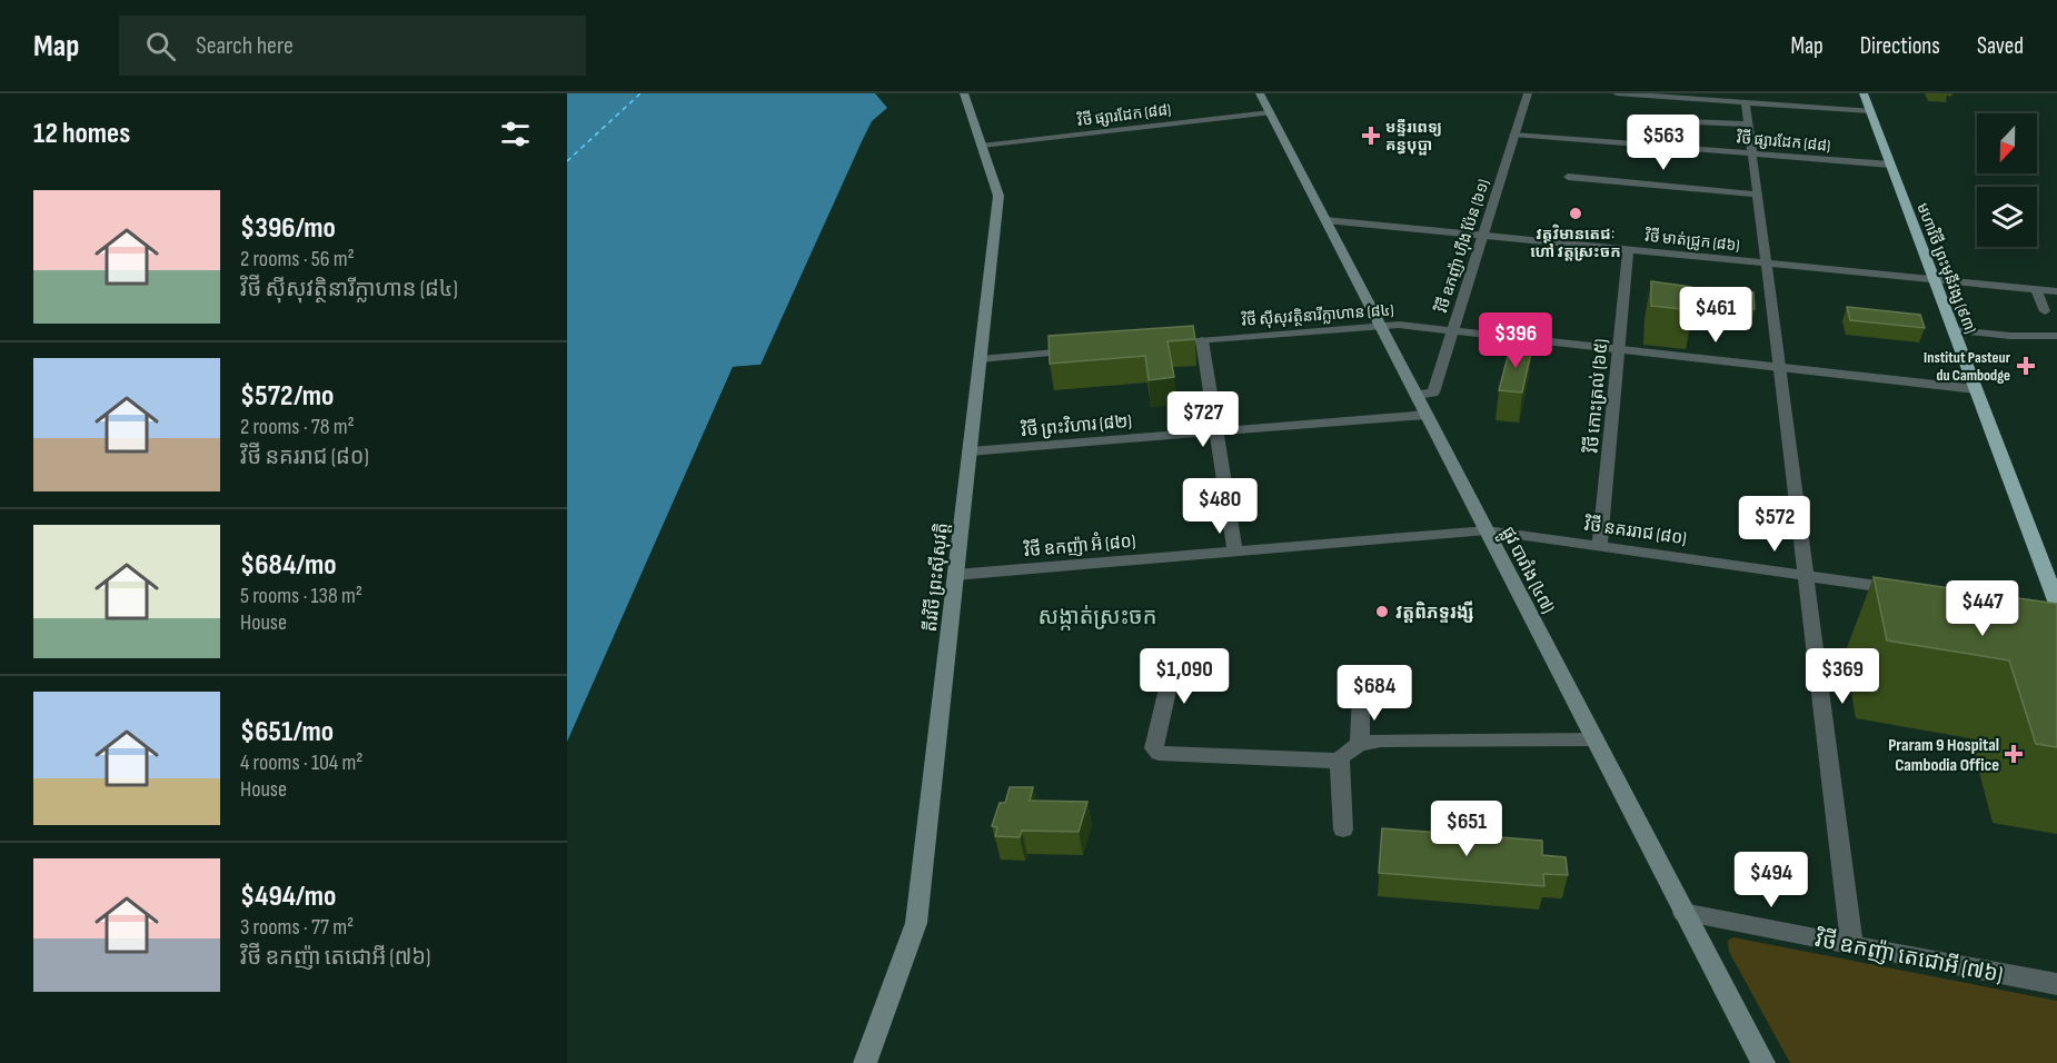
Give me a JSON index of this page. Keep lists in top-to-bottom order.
{
  "streets": {
    "highway": ["មហាវិថី ព្រះមុនីវង្ស (៩៣)"],
    "main road": ["ផ្លូវ បារាំង (៤៧)", "តីរវិថី ព្រះស៊ីសុវត្តិ"],
    "street": [
      "វិថី ផ្សារដែក (៨៨)",
      "វិថី មាត់ជ្រូក (៨៦)",
      "វិថី ឧកញ៉ា ហ៊ីង ប៉ែន (៦១)",
      "វិថី ស៊ីសុវត្ថិនារីក្លាហាន (៨៤)",
      "វិថី កោះត្រល់ (៦៥)",
      "វិថី ព្រះវិហារ (៨២)",
      "វិថី នគររាជ (៨០)",
      "វិថី ឧកញ៉ា អ៊ំ (៨០)",
      "វិថី ឧកញ៉ា តេជោអី (៧៦)"
    ]
  },
  "crossings": [
    ["វិថី ផ្សារដែក (៨៨)", "វិថី ឧកញ៉ា ហ៊ីង ប៉ែន (៦១)"],
    ["វិថី ផ្សារដែក (៨៨)", "មហាវិថី ព្រះមុនីវង្ស (៩៣)"],
    ["វិថី ផ្សារដែក (៨៨)", "ផ្លូវ បារាំង (៤៧)"],
    ["វិថី ផ្សារដែក (៨៨)", "តីរវិថី ព្រះស៊ីសុវត្តិ"],
    ["វិថី មាត់ជ្រូក (៨៦)", "វិថី ឧកញ៉ា ហ៊ីង ប៉ែន (៦១)"],
    ["វិថី មាត់ជ្រូក (៨៦)", "មហាវិថី ព្រះមុនីវង្ស (៩៣)"],
    ["វិថី មាត់ជ្រូក (៨៦)", "វិថី កោះត្រល់ (៦៥)"],
    ["វិថី មាត់ជ្រូក (៨៦)", "ផ្លូវ បារាំង (៤៧)"],
    ["វិថី ឧកញ៉ា ហ៊ីង ប៉ែន (៦១)", "វិថី ស៊ីសុវត្ថិនារីក្លាហាន (៨៤)"],
    ["វិថី ឧកញ៉ា ហ៊ីង ប៉ែន (៦១)", "ផ្លូវ បារាំង (៤៧)"],
    ["មហាវិថី ព្រះមុនីវង្ស (៩៣)", "វិថី ស៊ីសុវត្ថិនារីក្លាហាន (៨៤)"],
    ["វិថី ស៊ីសុវត្ថិនារីក្លាហាន (៨៤)", "វិថី កោះត្រល់ (៦៥)"],
    ["វិថី ស៊ីសុវត្ថិនារីក្លាហាន (៨៤)", "ផ្លូវ បារាំង (៤៧)"],
    ["វិថី កោះត្រល់ (៦៥)", "វិថី នគររាជ (៨០)"],
    ["វិថី ព្រះវិហារ (៨២)", "ផ្លូវ បារាំង (៤៧)"],
    ["វិថី ព្រះវិហារ (៨២)", "តីរវិថី ព្រះស៊ីសុវត្តិ"],
    ["វិថី នគររាជ (៨០)", "វិថី ឧកញ៉ា អ៊ំ (៨០)"],
    ["វិថី នគររាជ (៨០)", "ផ្លូវ បារាំង (៤៧)"],
    ["វិថី ឧកញ៉ា អ៊ំ (៨០)", "ផ្លូវ បារាំង (៤៧)"],
    ["វិថី ឧកញ៉ា អ៊ំ (៨០)", "តីរវិថី ព្រះស៊ីសុវត្តិ"],
    ["ផ្លូវ បារាំង (៤៧)", "វិថី ឧកញ៉ា តេជោអី (៧៦)"]
  ],
  "districts": ["សង្កាត់ស្រះចក"],
  "places": {
    "health": ["មន្ទីរពេទ្យ គន្ធបុប្ផា", "Institut Pasteur du Cambodge", "Praram 9 Hospital Cambodia Office"],
    "other": ["វត្តវិមានតេជៈ ហៅ វត្តស្រះចក", "វត្តពិភទ្ទរង្សី"]
  },
  "north": "bottom",
  "page": {
    "header": "Map",
    "search": "Search here",
    "nav": ["Map", "Directions", "Saved"],
    "heading": "12 homes",
    "price": [
      "$563",
      "$461",
      "$396",
      "$727",
      "$480",
      "$572",
      "$447",
      "$1,090",
      "$369",
      "$684",
      "$651",
      "$494"
    ],
    "list": [
      {
        "name": "$396/mo",
        "note": "2 rooms · 56 m² · វិថី ស៊ីសុវត្ថិនារីក្លាហាន (៨៤)"
      },
      {
        "name": "$572/mo",
        "note": "2 rooms · 78 m² · វិថី នគររាជ (៨០)"
      },
      {
        "name": "$684/mo",
        "note": "5 rooms · 138 m² · House"
      },
      {
        "name": "$651/mo",
        "note": "4 rooms · 104 m² · House"
      },
      {
        "name": "$494/mo",
        "note": "3 rooms · 77 m² · វិថី ឧកញ៉ា តេជោអី (៧៦)"
      }
    ]
  }
}
